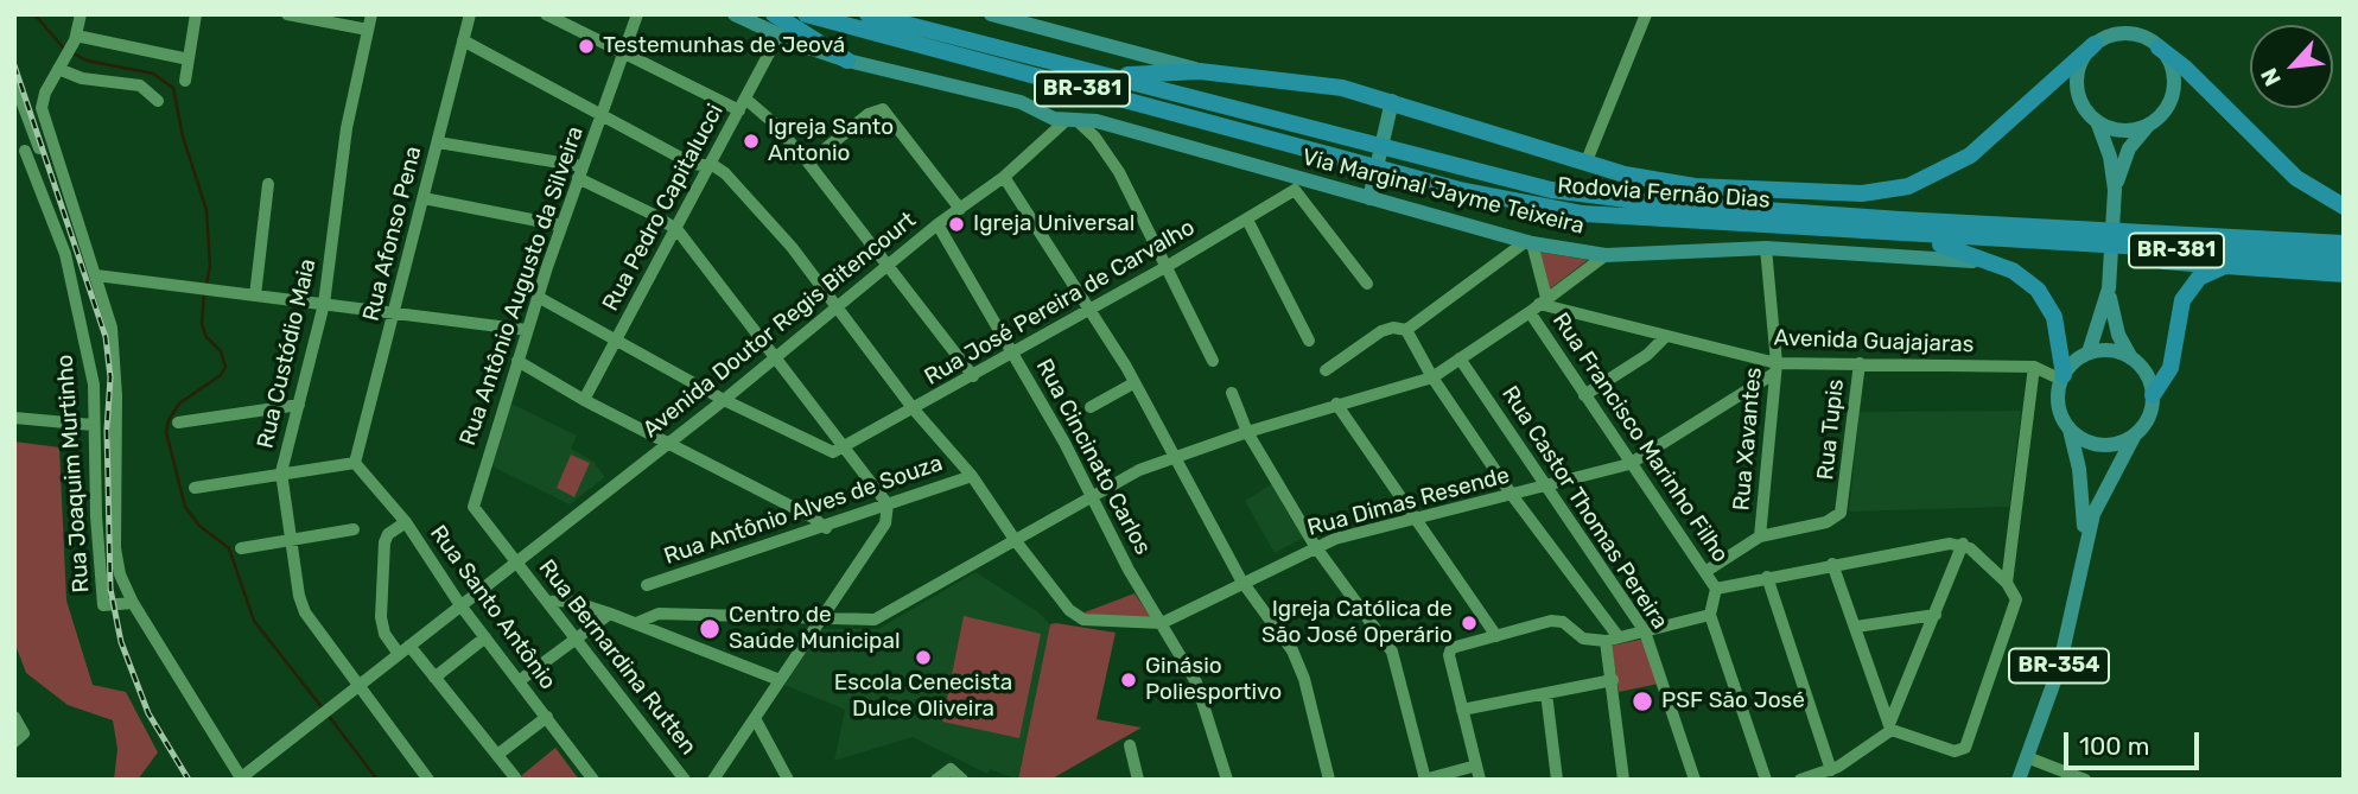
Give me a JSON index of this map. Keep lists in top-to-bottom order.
{
  "streets": {
    "highway": ["BR-381", "Rodovia Fernão Dias"],
    "main road": ["Via Marginal Jayme Teixeira", "BR-354"],
    "street": [
      "Rua Pedro Capitalucci",
      "Rua Afonso Pena",
      "Rua Antônio Augusto da Silveira",
      "Rua José Pereira de Carvalho",
      "Avenida Doutor Regis Bitencourt",
      "Avenida Guajajaras",
      "Rua Custódio Maia",
      "Rua Tupis",
      "Rua Francisco Marinho Filho",
      "Rua Xavantes",
      "Rua Cincinato Carlos",
      "Rua Joaquim Murtinho",
      "Rua Dimas Resende",
      "Rua Castor Thomas Pereira",
      "Rua Antônio Alves de Souza",
      "Rua Santo Antônio",
      "Rua Bernardina Rutten"
    ]
  },
  "crossings": [
    ["Via Marginal Jayme Teixeira", "Rua Pedro Capitalucci"],
    ["Via Marginal Jayme Teixeira", "Avenida Doutor Regis Bitencourt"],
    ["Via Marginal Jayme Teixeira", "Rua Francisco Marinho Filho"],
    ["Via Marginal Jayme Teixeira", "Rua Xavantes"],
    ["Rua Afonso Pena", "Rua Santo Antônio"],
    ["Rua Antônio Augusto da Silveira", "Avenida Doutor Regis Bitencourt"],
    ["Rua Antônio Augusto da Silveira", "Rua Bernardina Rutten"],
    ["Rua José Pereira de Carvalho", "Rua Cincinato Carlos"],
    ["Avenida Doutor Regis Bitencourt", "Rua Custódio Maia"],
    ["Avenida Doutor Regis Bitencourt", "Rua Cincinato Carlos"],
    ["Avenida Doutor Regis Bitencourt", "Rua Joaquim Murtinho"],
    ["Avenida Doutor Regis Bitencourt", "Rua Santo Antônio"],
    ["Avenida Doutor Regis Bitencourt", "Rua Bernardina Rutten"],
    ["Avenida Guajajaras", "Rua Tupis"],
    ["Avenida Guajajaras", "Rua Francisco Marinho Filho"],
    ["Avenida Guajajaras", "Rua Xavantes"],
    ["Avenida Guajajaras", "Rua Dimas Resende"],
    ["Avenida Guajajaras", "BR-354"],
    ["Rua Tupis", "Rua Xavantes"],
    ["Rua Francisco Marinho Filho", "Rua Dimas Resende"],
    ["Rua Xavantes", "Rua Dimas Resende"],
    ["Rua Cincinato Carlos", "Rua Dimas Resende"],
    ["Rua Dimas Resende", "Rua Castor Thomas Pereira"]
  ],
  "places": [
    "Testemunhas de Jeová",
    "Igreja Santo Antonio",
    "Igreja Universal",
    "Igreja Católica de São José Operário",
    "Centro de Saúde Municipal",
    "Escola Cenecista Dulce Oliveira",
    "Ginásio Poliesportivo",
    "PSF São José"
  ],
  "scale_bar": "100 m",
  "north": "bottom left"
}
